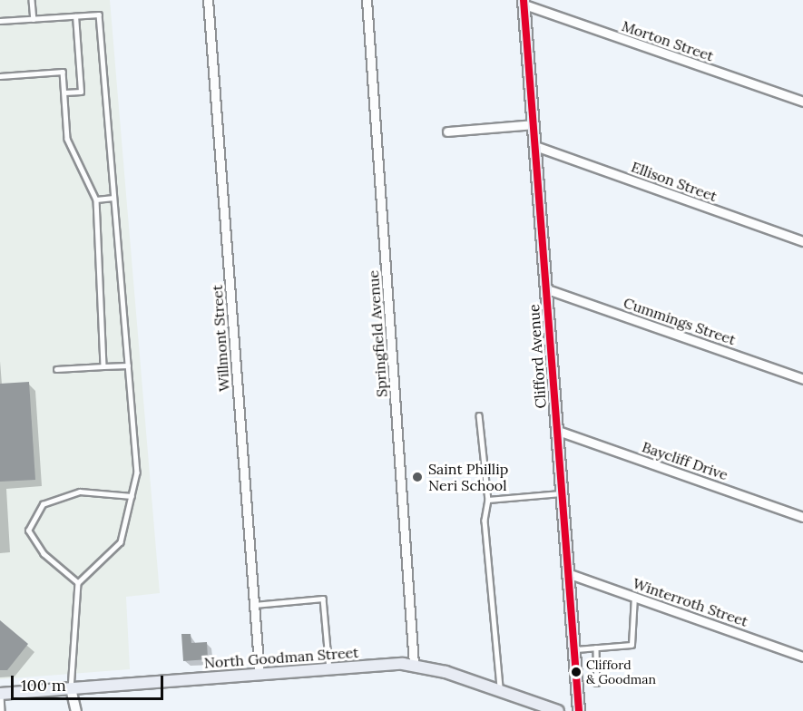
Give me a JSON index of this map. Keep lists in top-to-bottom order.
{
  "streets": {
    "main road": ["Clifford Avenue", "North Goodman Street"],
    "street": [
      "Morton Street",
      "Ellison Street",
      "Cummings Street",
      "Springfield Avenue",
      "Willmont Street",
      "Baycliff Drive",
      "Winterroth Street"
    ]
  },
  "crossings": [
    ["Morton Street", "Clifford Avenue"],
    ["Ellison Street", "Clifford Avenue"],
    ["Cummings Street", "Clifford Avenue"],
    ["Springfield Avenue", "North Goodman Street"],
    ["Willmont Street", "North Goodman Street"],
    ["Clifford Avenue", "Baycliff Drive"],
    ["Clifford Avenue", "Winterroth Street"]
  ],
  "places": ["Saint Phillip Neri School", "Clifford & Goodman"],
  "scale_bar": "100 m"
}
